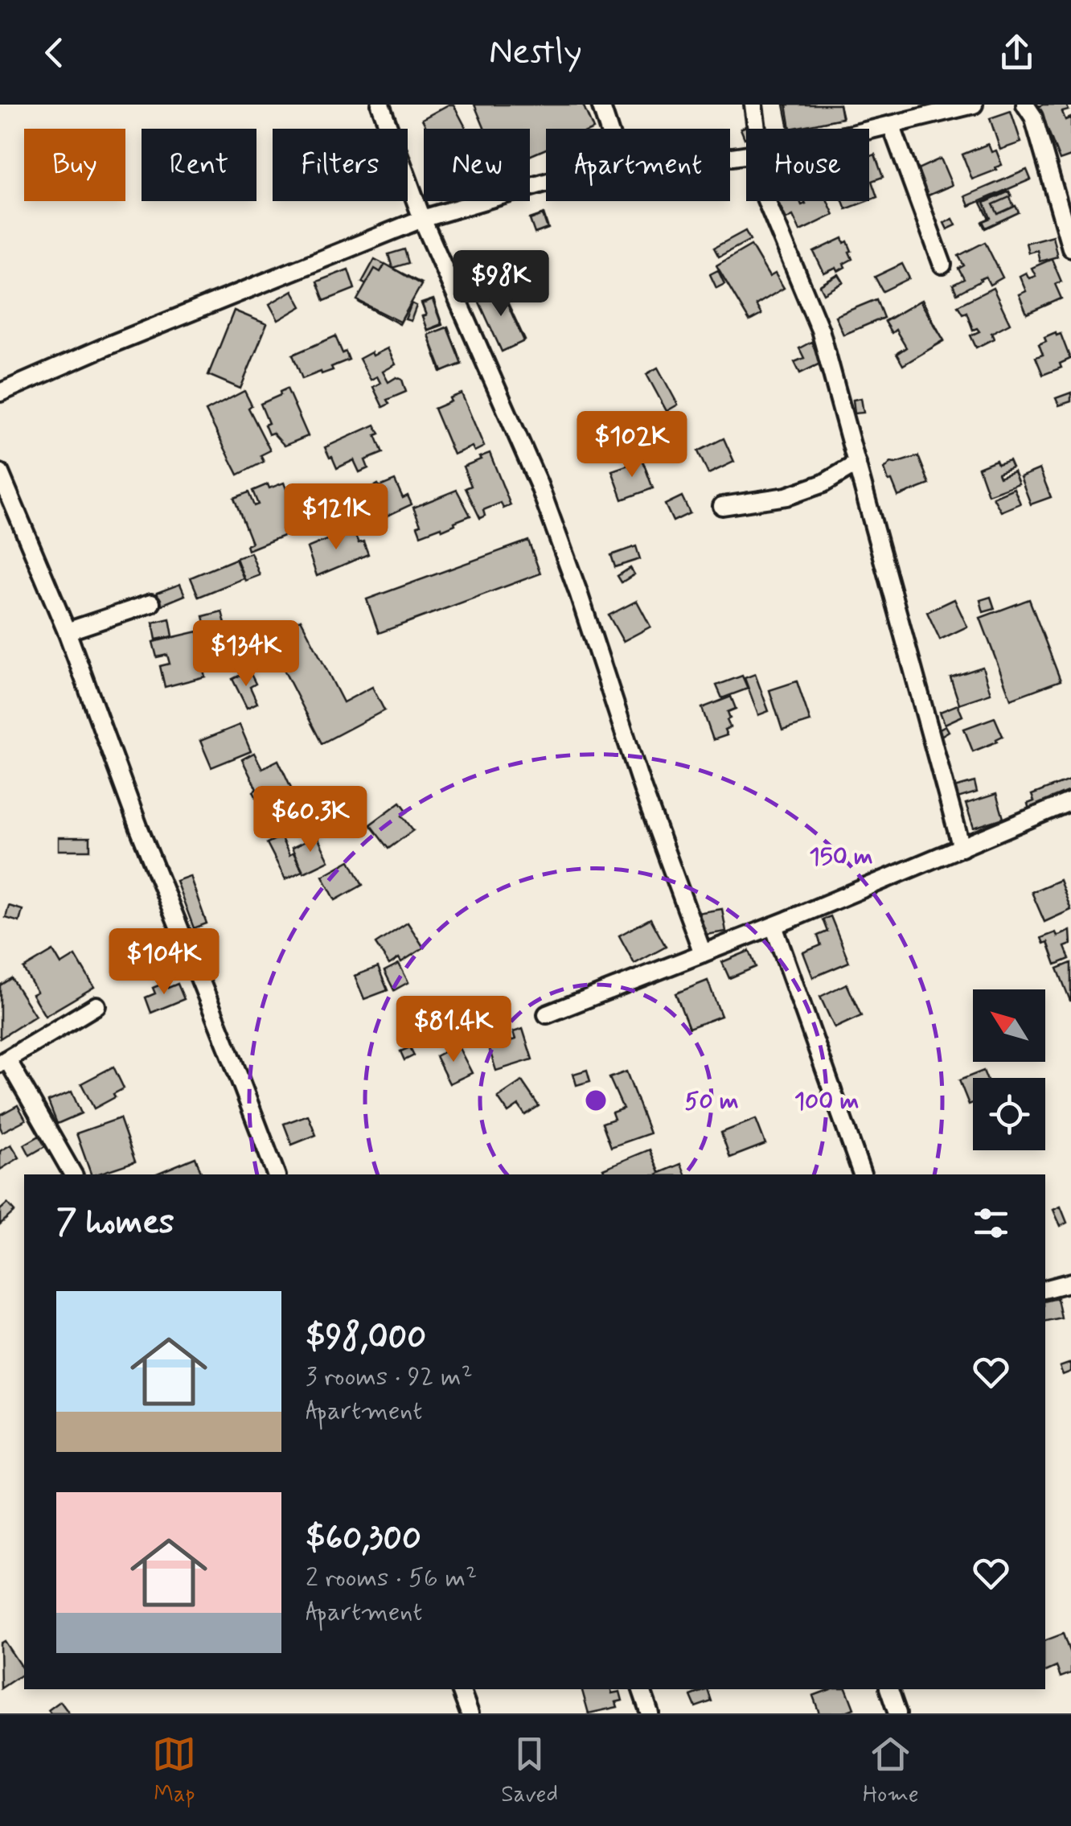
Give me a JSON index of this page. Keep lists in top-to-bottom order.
{
  "north": "top left",
  "page": {
    "header": "Nestly",
    "chip": [
      "Buy",
      "Rent",
      "Filters",
      "New",
      "Apartment",
      "House"
    ],
    "price": [
      "$98K",
      "$102K",
      "$121K",
      "$134K",
      "$60.3K",
      "$104K",
      "$81.4K"
    ],
    "heading": "7 homes",
    "list": [
      {
        "name": "$98,000",
        "note": "3 rooms · 92 m² · Apartment"
      },
      {
        "name": "$60,300",
        "note": "2 rooms · 56 m² · Apartment"
      }
    ],
    "tabs": ["Map", "Saved", "Home"]
  },
  "rings": ["150 m", "50 m", "100 m"]
}
